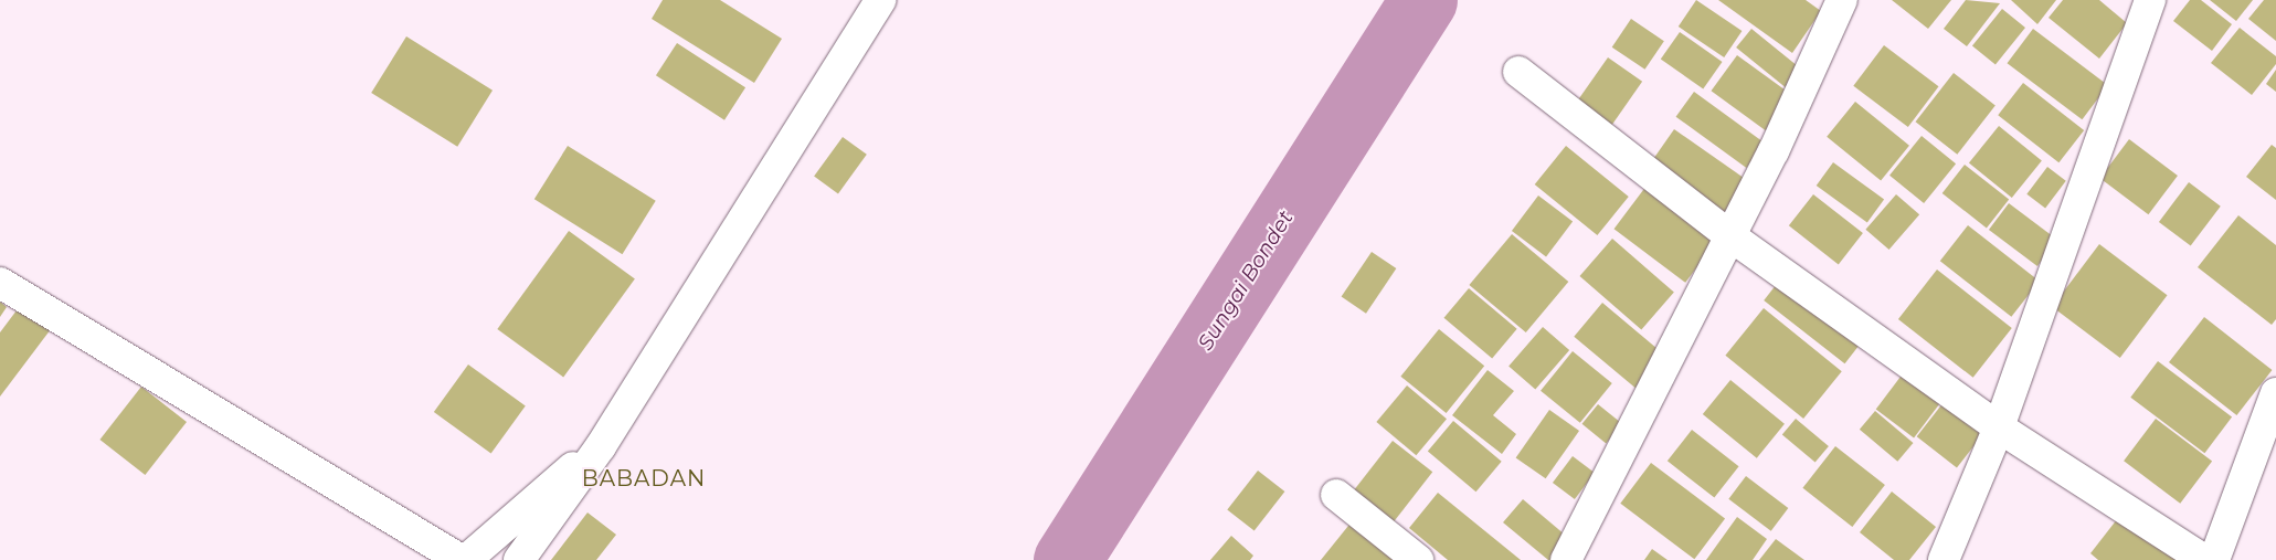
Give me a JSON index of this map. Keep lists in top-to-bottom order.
{
  "districts": ["BABADAN"],
  "water": ["Sungai Bondet"]
}
